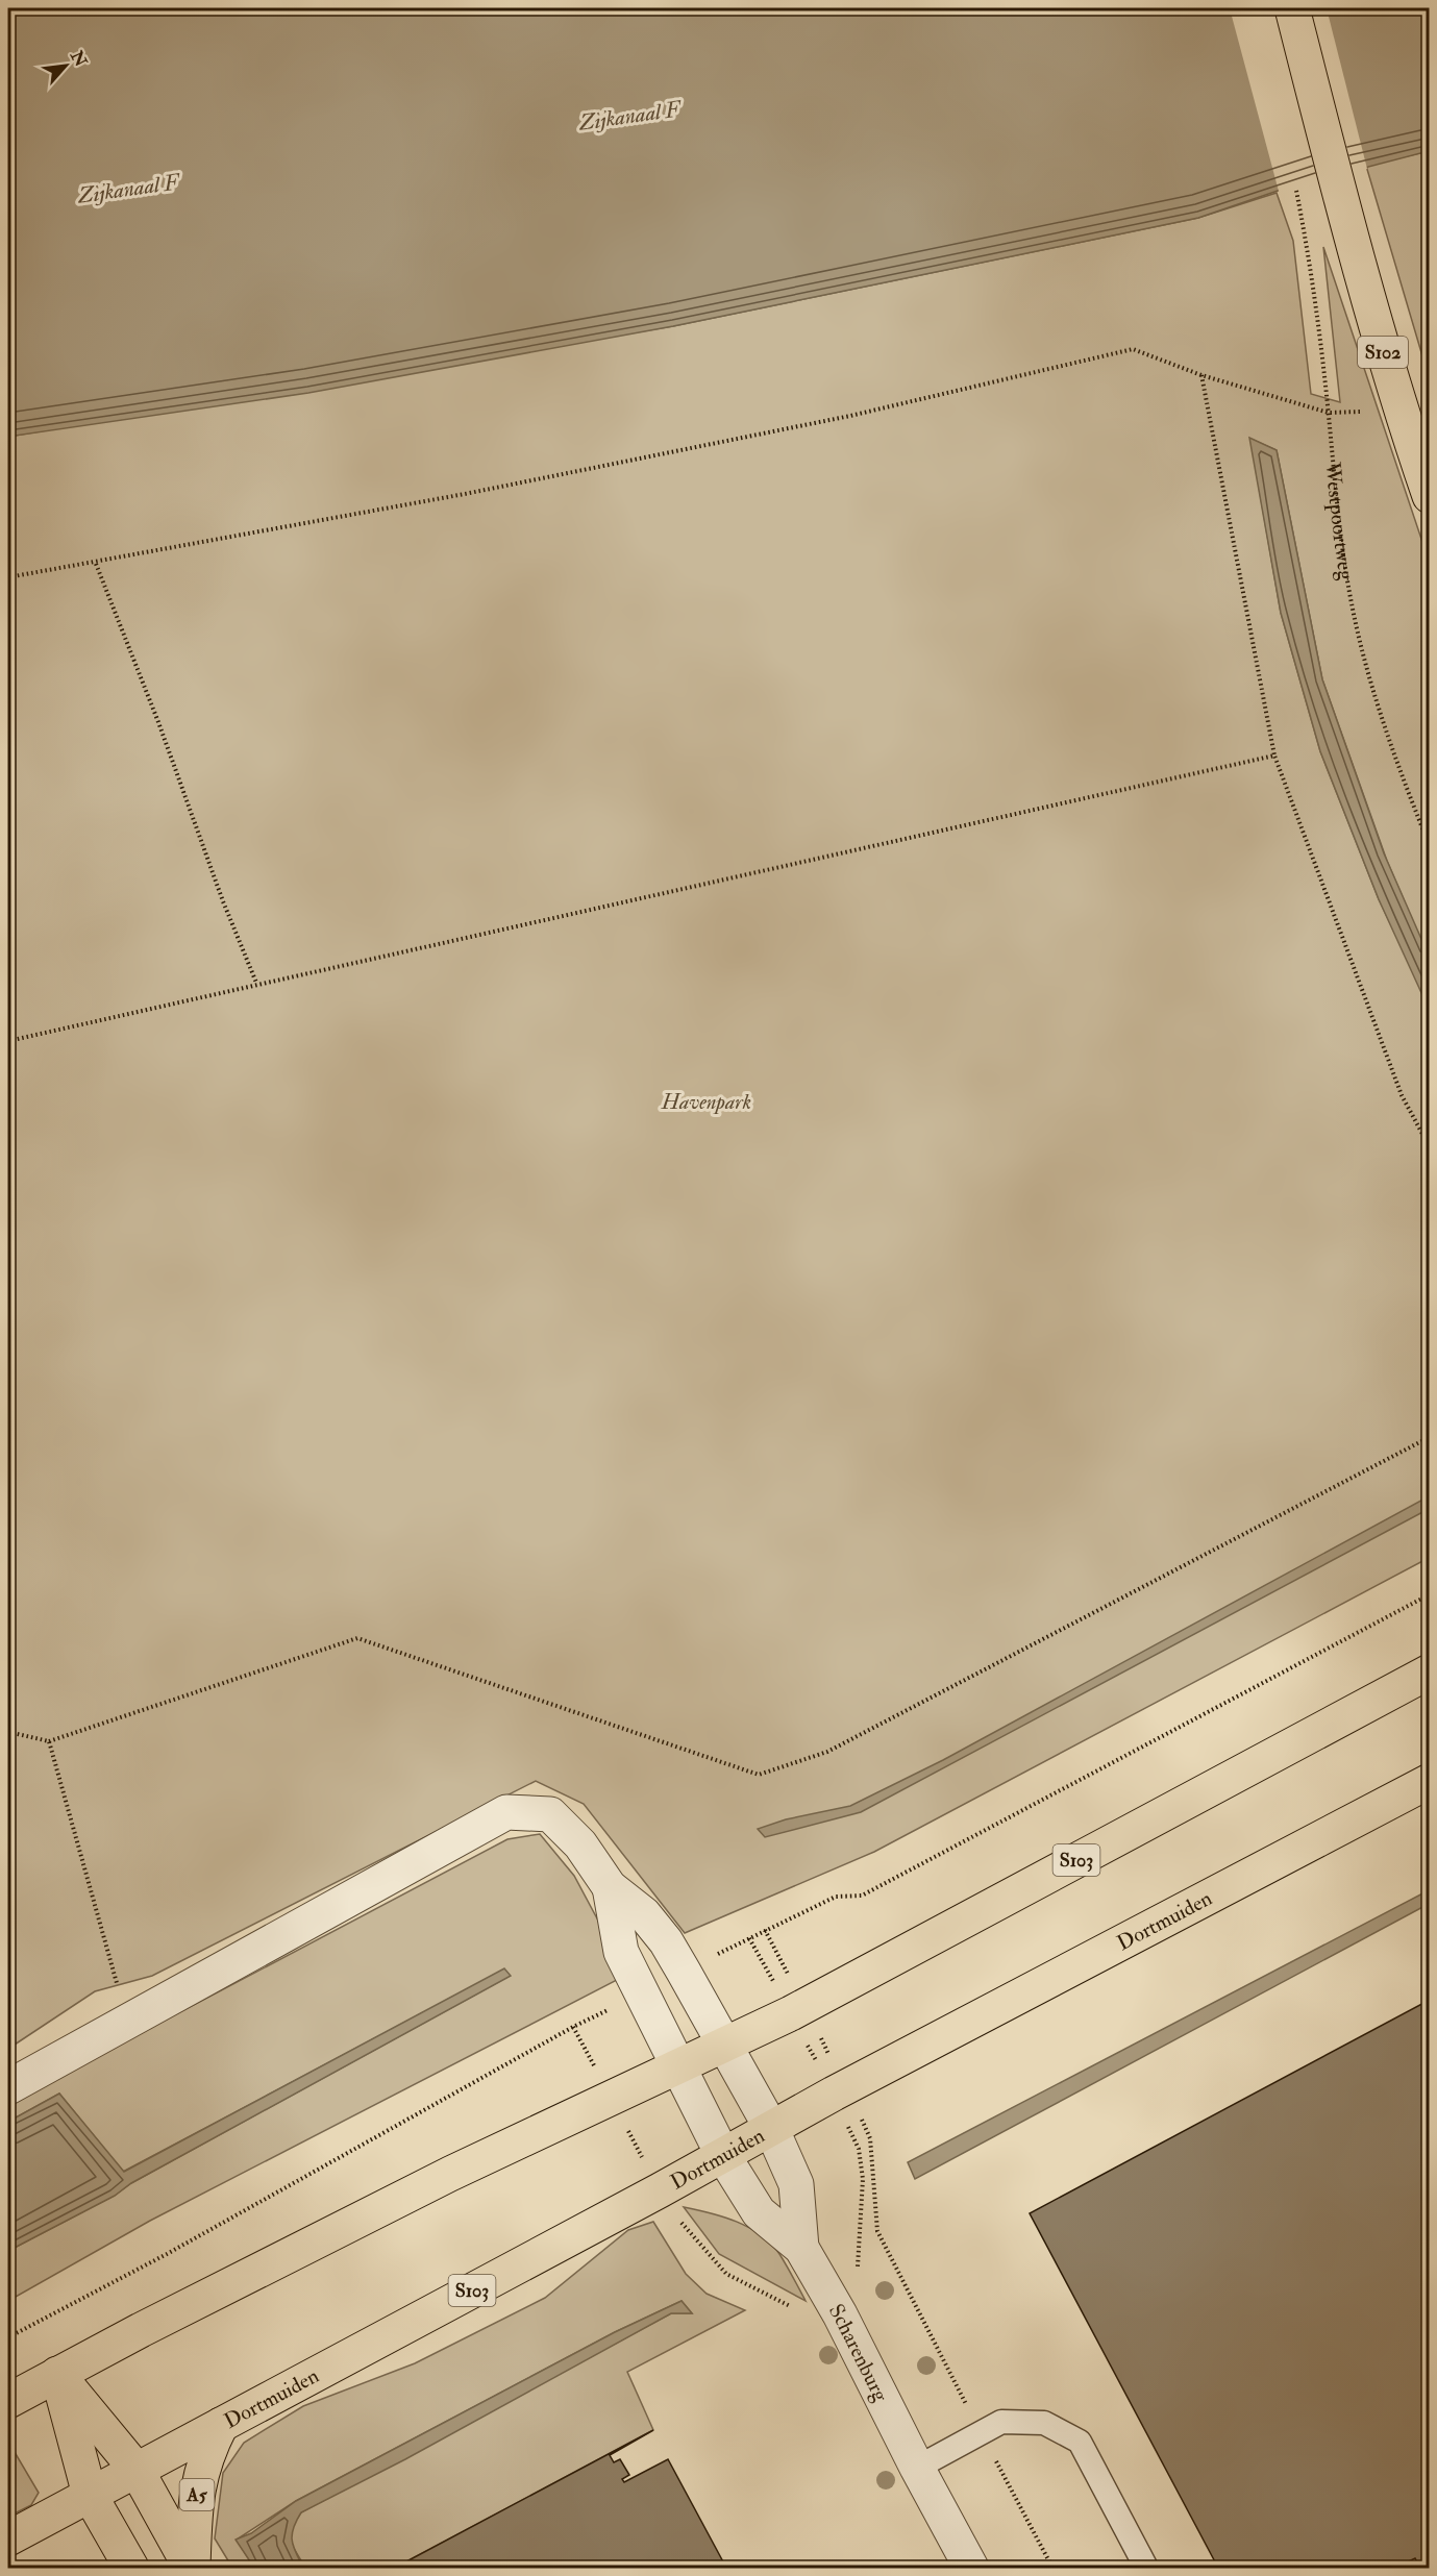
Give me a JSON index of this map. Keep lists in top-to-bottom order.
{
  "streets": {
    "main road": [
      "S102",
      "S103",
      "Dortmuiden",
      "A5"
    ],
    "street": ["Scharenburg"],
    "path": ["Westpoortweg"]
  },
  "crossings": [
    ["S103", "Scharenburg"],
    ["Dortmuiden", "Scharenburg"],
    ["Dortmuiden", "A5"]
  ],
  "water": ["Zijkanaal F"],
  "parks": ["Havenpark"],
  "north": "top right"
}
